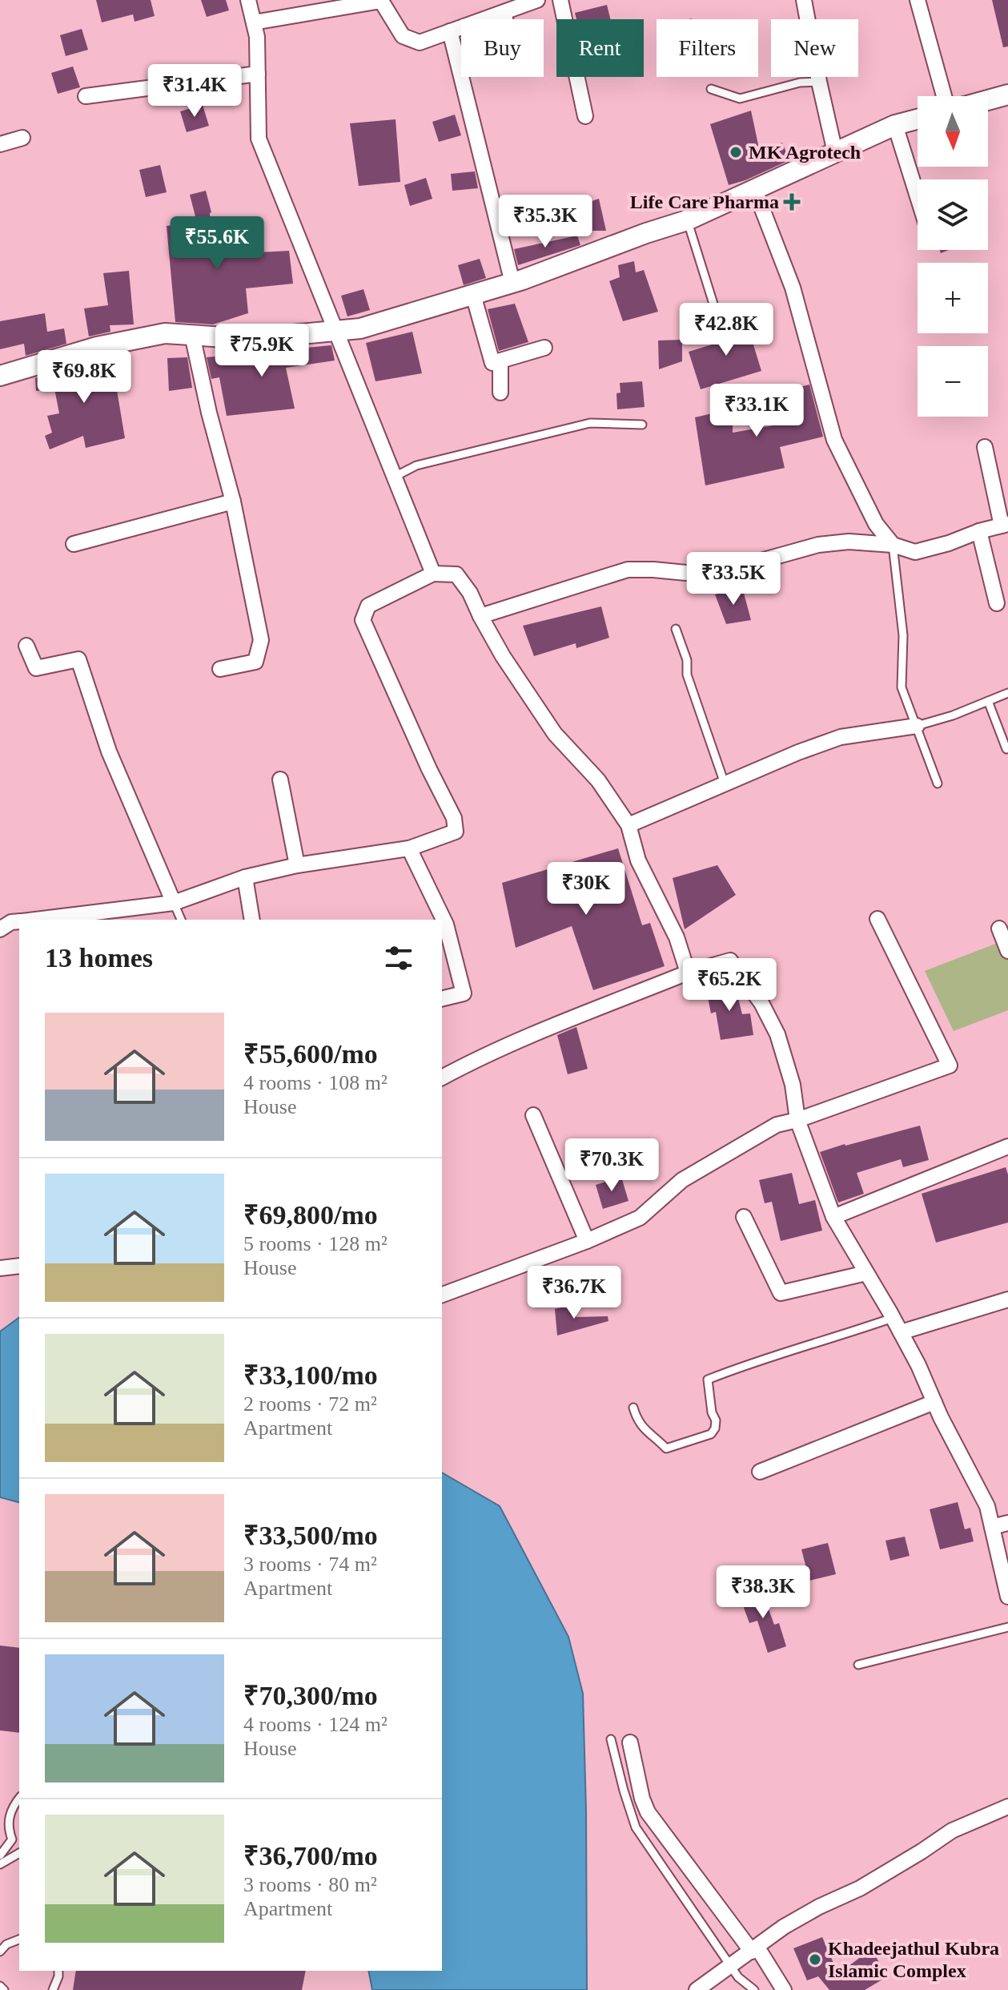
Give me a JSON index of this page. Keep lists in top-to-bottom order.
{
  "places": {
    "other": ["MK Agrotech", "Khadeejathul Kubra Islamic Complex"],
    "health": ["Life Care Pharma"]
  },
  "north": "bottom",
  "page": {
    "chip": [
      "Buy",
      "Rent",
      "Filters",
      "New"
    ],
    "price": [
      "₹31.4K",
      "₹35.3K",
      "₹55.6K",
      "₹42.8K",
      "₹75.9K",
      "₹69.8K",
      "₹33.1K",
      "₹33.5K",
      "₹30K",
      "₹65.2K",
      "₹70.3K",
      "₹36.7K",
      "₹38.3K"
    ],
    "map_buttons": ["+", "−"],
    "heading": "13 homes",
    "list": [
      {
        "name": "₹55,600/mo",
        "note": "4 rooms · 108 m² · House"
      },
      {
        "name": "₹69,800/mo",
        "note": "5 rooms · 128 m² · House"
      },
      {
        "name": "₹33,100/mo",
        "note": "2 rooms · 72 m² · Apartment"
      },
      {
        "name": "₹33,500/mo",
        "note": "3 rooms · 74 m² · Apartment"
      },
      {
        "name": "₹70,300/mo",
        "note": "4 rooms · 124 m² · House"
      },
      {
        "name": "₹36,700/mo",
        "note": "3 rooms · 80 m² · Apartment"
      }
    ]
  }
}
